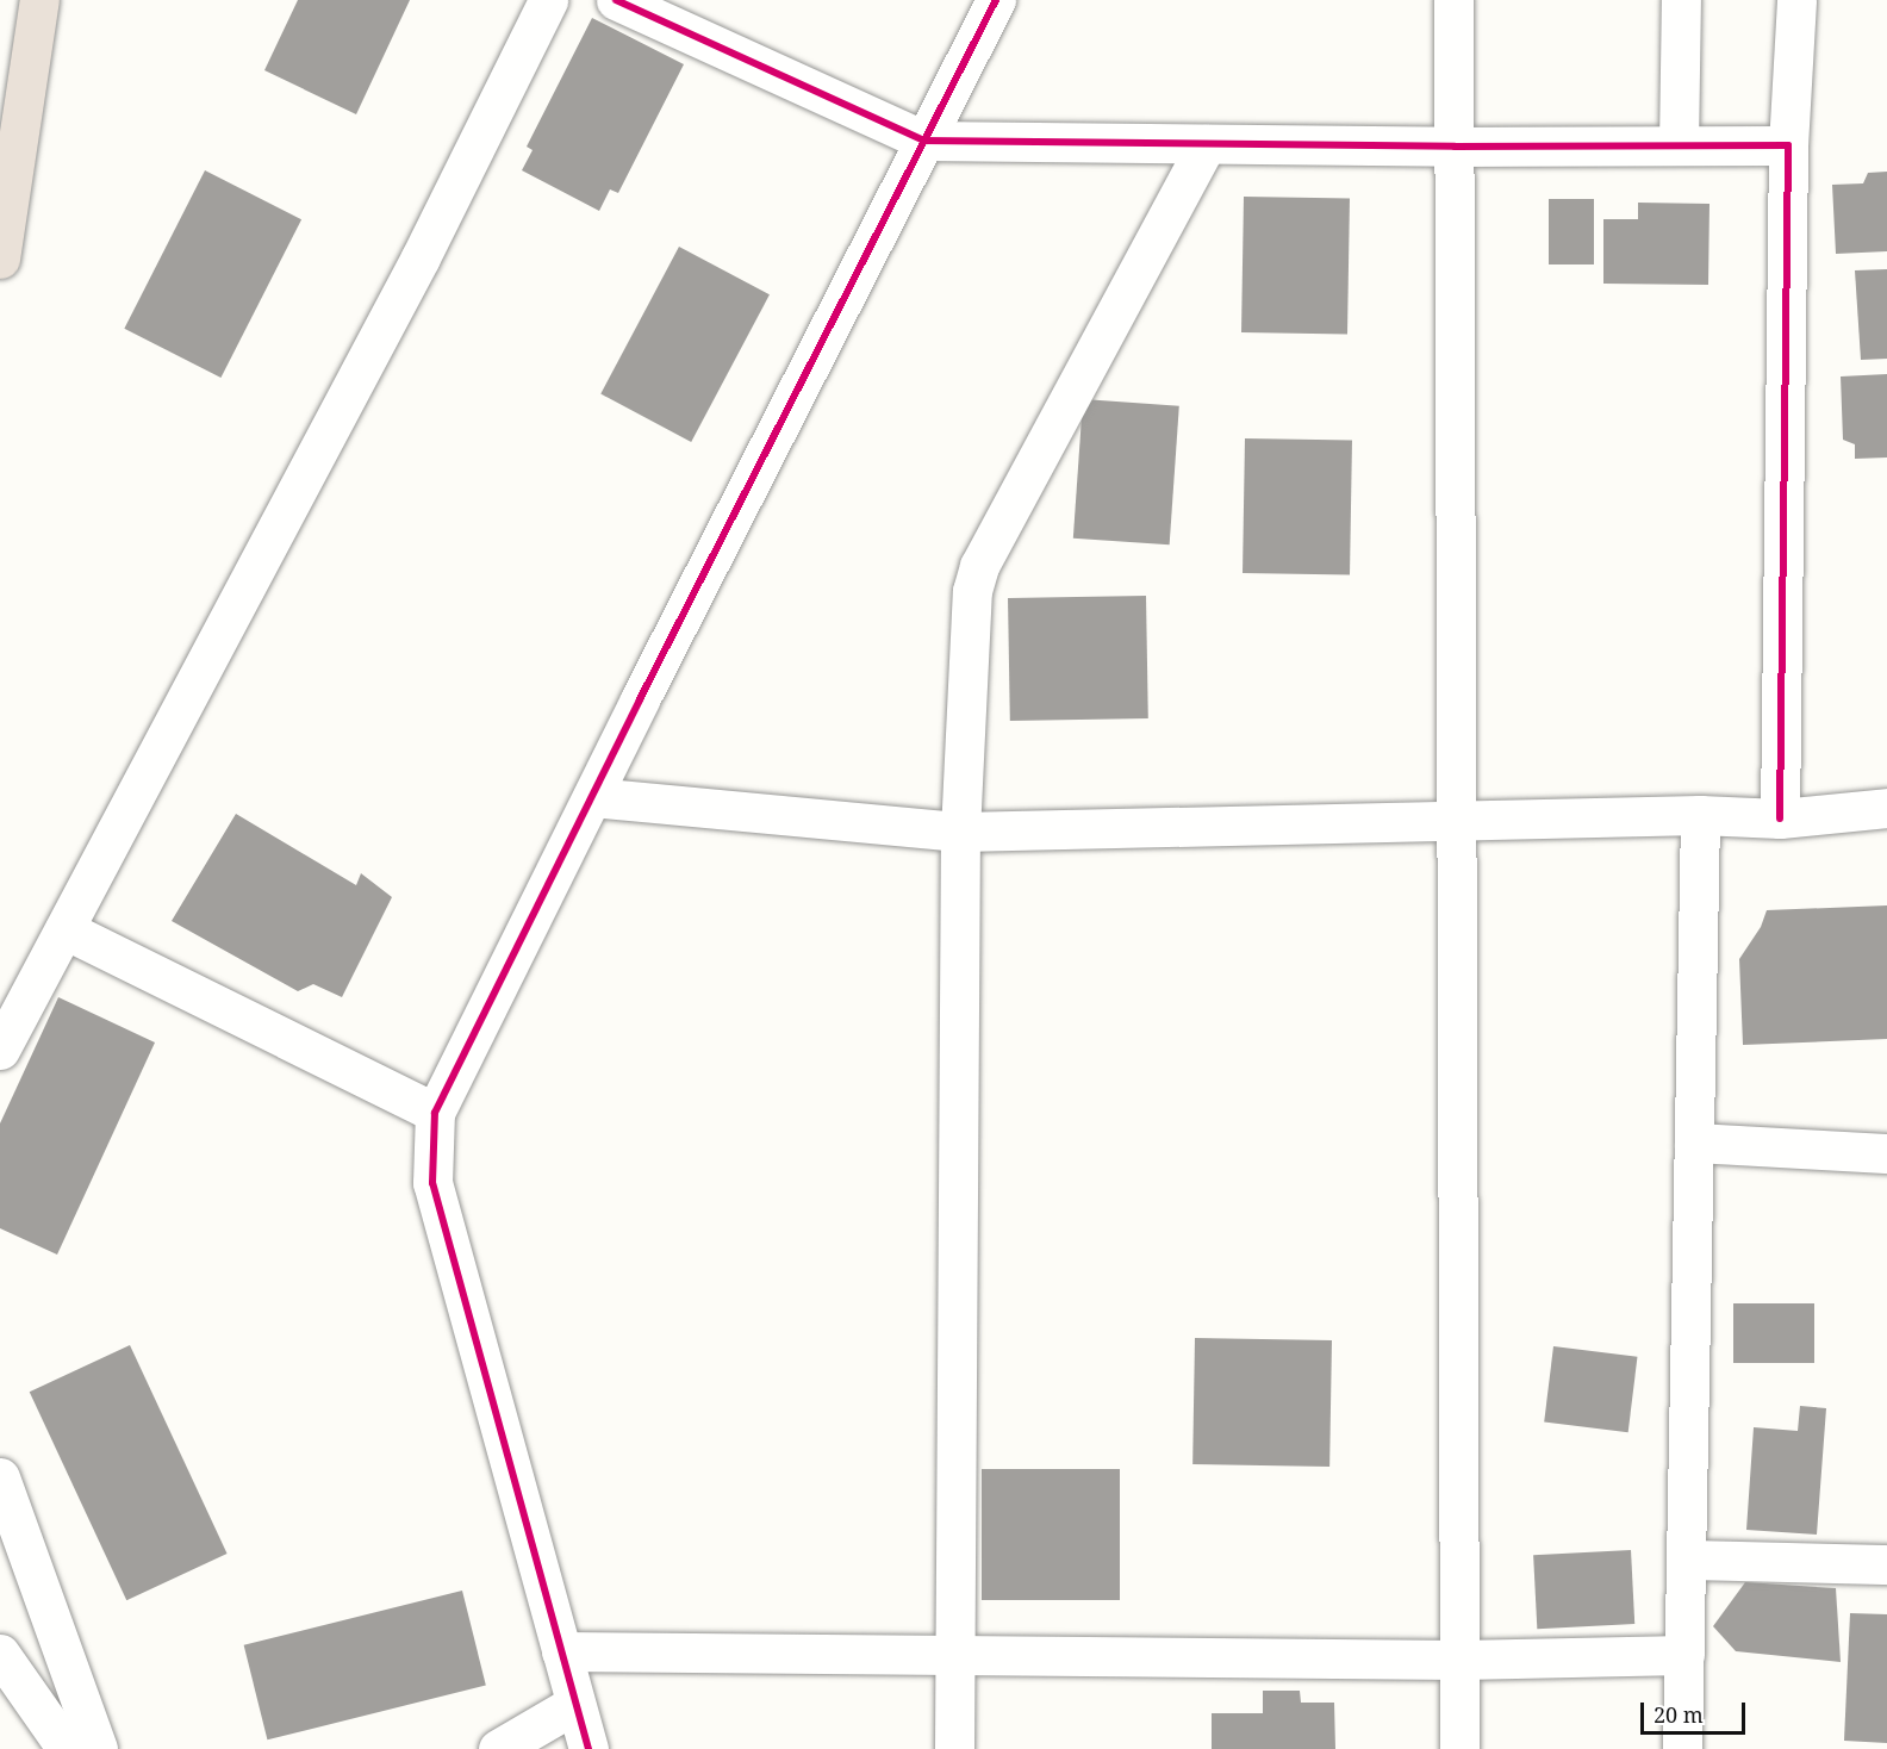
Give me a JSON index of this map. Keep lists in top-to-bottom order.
{
  "scale_bar": "20 m"
}
